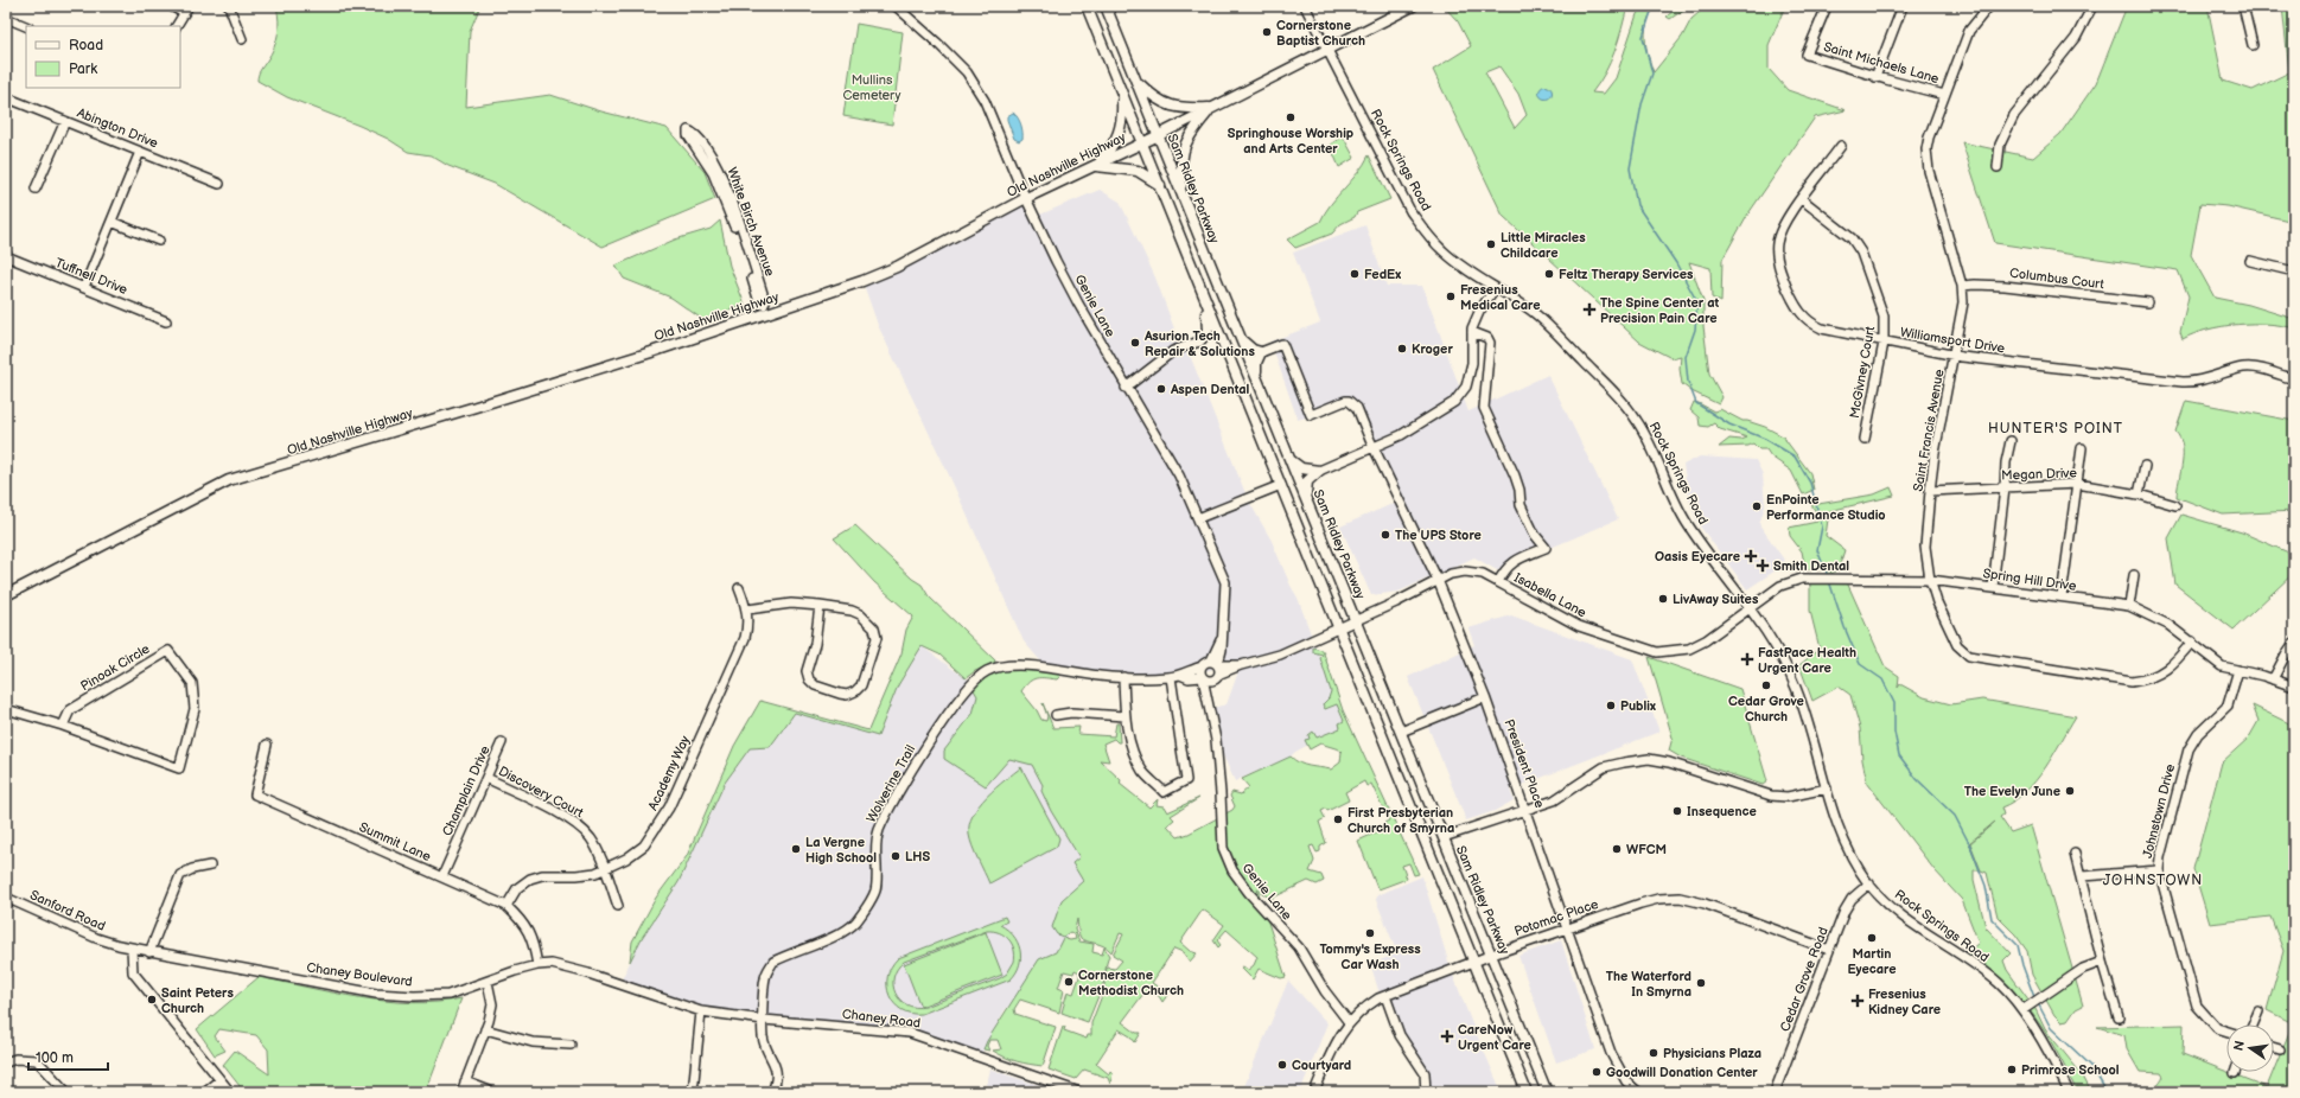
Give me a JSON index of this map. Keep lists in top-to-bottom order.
{
  "streets": {
    "main road": ["Old Nashville Highway", "Sam Ridley Parkway"],
    "street": [
      "Saint Michaels Lane",
      "Abington Drive",
      "Rock Springs Road",
      "White Birch Avenue",
      "Tuffnell Drive",
      "Columbus Court",
      "Genie Lane",
      "Williamsport Drive",
      "McGivney Court",
      "Saint Francis Avenue",
      "Megan Drive",
      "Spring Hill Drive",
      "Isabella Lane",
      "Pinoak Circle",
      "President Place",
      "Academy Way",
      "Wolverine Trail",
      "Champlain Drive",
      "Discovery Court",
      "Johnstown Drive",
      "Summit Lane",
      "Sanford Road",
      "Potomac Place",
      "Chaney Boulevard",
      "Cedar Grove Road",
      "Chaney Road"
    ]
  },
  "crossings": [
    ["Saint Michaels Lane", "Saint Francis Avenue"],
    ["Rock Springs Road", "Old Nashville Highway"],
    ["Rock Springs Road", "Spring Hill Drive"],
    ["Rock Springs Road", "Isabella Lane"],
    ["Rock Springs Road", "Cedar Grove Road"],
    ["Old Nashville Highway", "Sam Ridley Parkway"],
    ["Old Nashville Highway", "Genie Lane"],
    ["Sam Ridley Parkway", "Isabella Lane"],
    ["Sam Ridley Parkway", "Potomac Place"],
    ["Columbus Court", "Saint Francis Avenue"],
    ["Genie Lane", "Wolverine Trail"],
    ["Genie Lane", "Potomac Place"],
    ["Williamsport Drive", "McGivney Court"],
    ["Williamsport Drive", "Saint Francis Avenue"],
    ["Saint Francis Avenue", "Megan Drive"],
    ["Saint Francis Avenue", "Spring Hill Drive"],
    ["Spring Hill Drive", "Isabella Lane"],
    ["Spring Hill Drive", "Johnstown Drive"],
    ["Isabella Lane", "President Place"],
    ["President Place", "Potomac Place"],
    ["Academy Way", "Discovery Court"],
    ["Academy Way", "Summit Lane"],
    ["Wolverine Trail", "Chaney Road"],
    ["Champlain Drive", "Discovery Court"],
    ["Champlain Drive", "Summit Lane"],
    ["Summit Lane", "Chaney Boulevard"],
    ["Sanford Road", "Chaney Boulevard"],
    ["Potomac Place", "Cedar Grove Road"],
    ["Chaney Boulevard", "Chaney Road"]
  ],
  "districts": ["HUNTER'S POINT", "JOHNSTOWN"],
  "parks": ["Mullins Cemetery"],
  "places": {
    "other": [
      "Cornerstone Baptist Church",
      "Springhouse Worship and Arts Center",
      "Little Miracles Childcare",
      "FedEx",
      "Feltz Therapy Services",
      "Fresenius Medical Care",
      "Asurion Tech Repair & Solutions",
      "Kroger",
      "Aspen Dental",
      "EnPointe Performance Studio",
      "The UPS Store",
      "LivAway Suites",
      "Cedar Grove Church",
      "Publix",
      "The Evelyn June",
      "Insequence",
      "First Presbyterian Church of Smyrna",
      "La Vergne High School",
      "WFCM",
      "LHS",
      "Tommy's Express Car Wash",
      "Martin Eyecare",
      "Cornerstone Methodist Church",
      "The Waterford In Smyrna",
      "Saint Peters Church",
      "Physicians Plaza",
      "Courtyard",
      "Primrose School",
      "Goodwill Donation Center"
    ],
    "health": [
      "The Spine Center at Precision Pain Care",
      "Oasis Eyecare",
      "Smith Dental",
      "FastPace Health Urgent Care",
      "Fresenius Kidney Care",
      "CareNow Urgent Care"
    ]
  },
  "legend": ["Road", "Park"],
  "scale_bar": "100 m",
  "north": "left"
}
